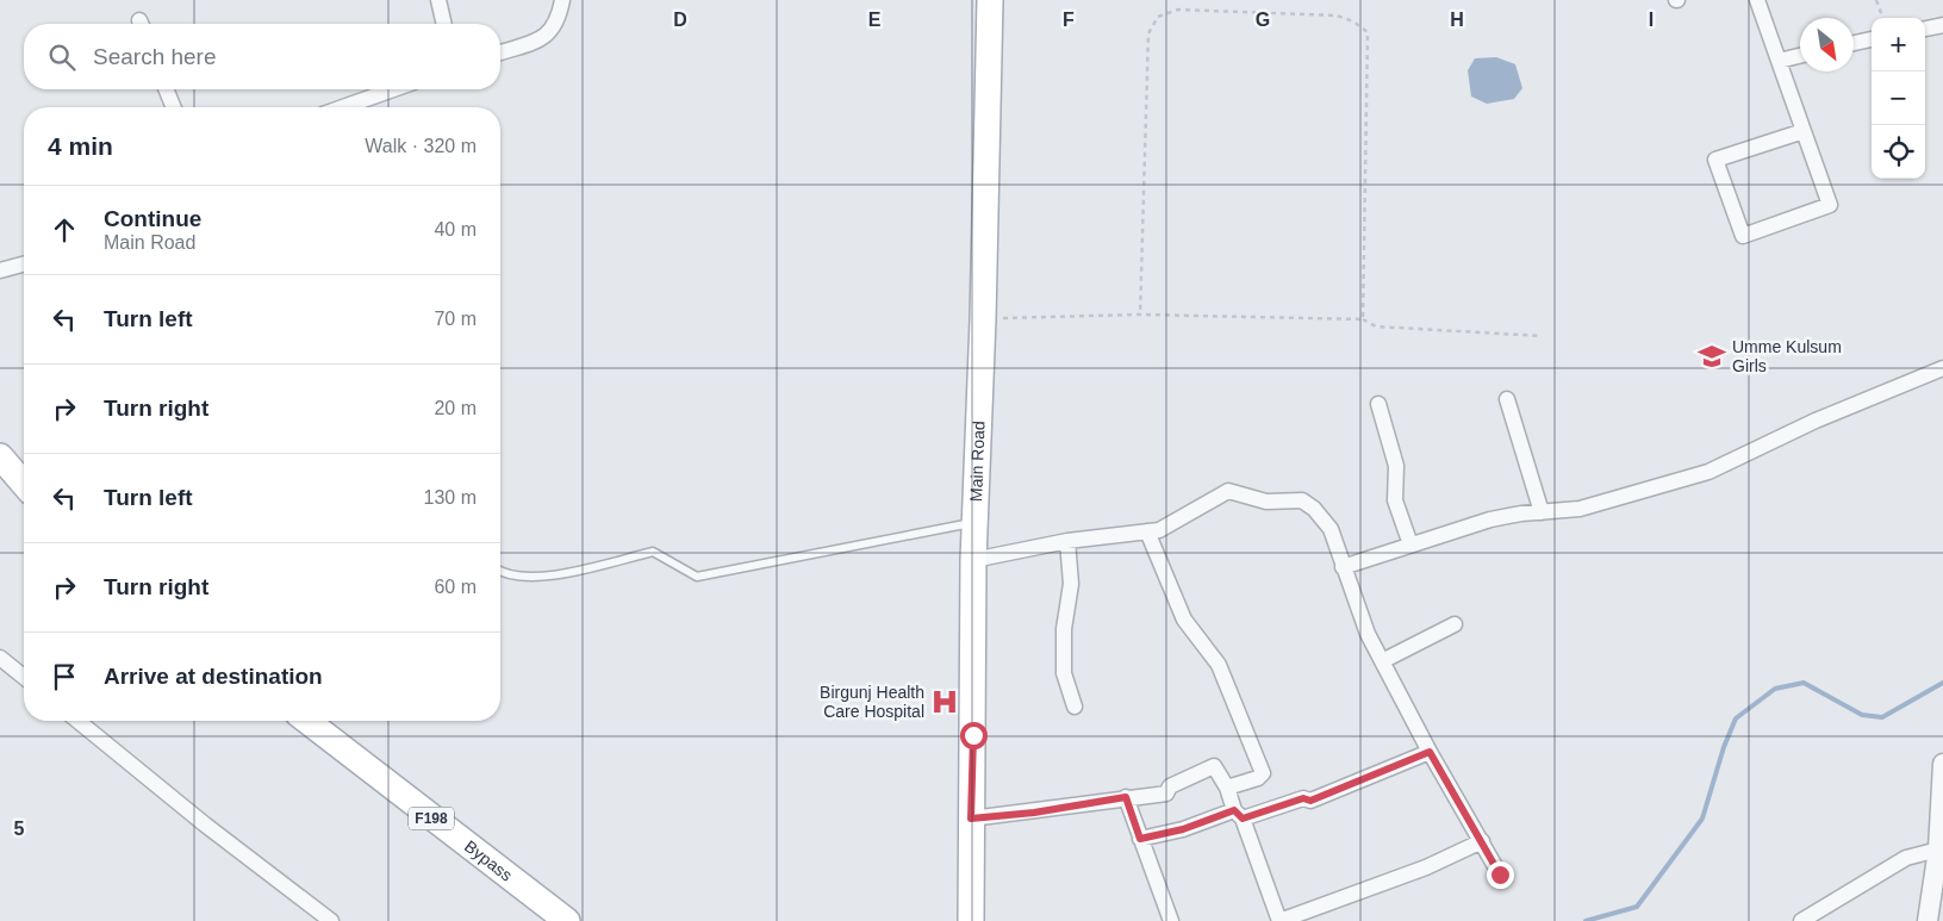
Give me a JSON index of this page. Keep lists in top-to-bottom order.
{
  "streets": {
    "main road": ["Main Road", "F198", "Bypass"]
  },
  "places": {
    "school or university": ["Umme Kulsum Girls"],
    "hospital": ["Birgunj Health Care Hospital"]
  },
  "north": "bottom right",
  "page": {
    "map_buttons": ["+", "−"],
    "search": "Search here",
    "heading": ["4 min", "Walk · 320 m"],
    "list": [
      ["Continue", "Main Road", "40 m"],
      ["Turn left", "70 m"],
      ["Turn right", "20 m"],
      ["Turn left", "130 m"],
      ["Turn right", "60 m"],
      "Arrive at destination"
    ]
  },
  "grid": {
    "columns": [
      "D",
      "E",
      "F",
      "G",
      "H",
      "I"
    ],
    "rows": ["5"]
  }
}
